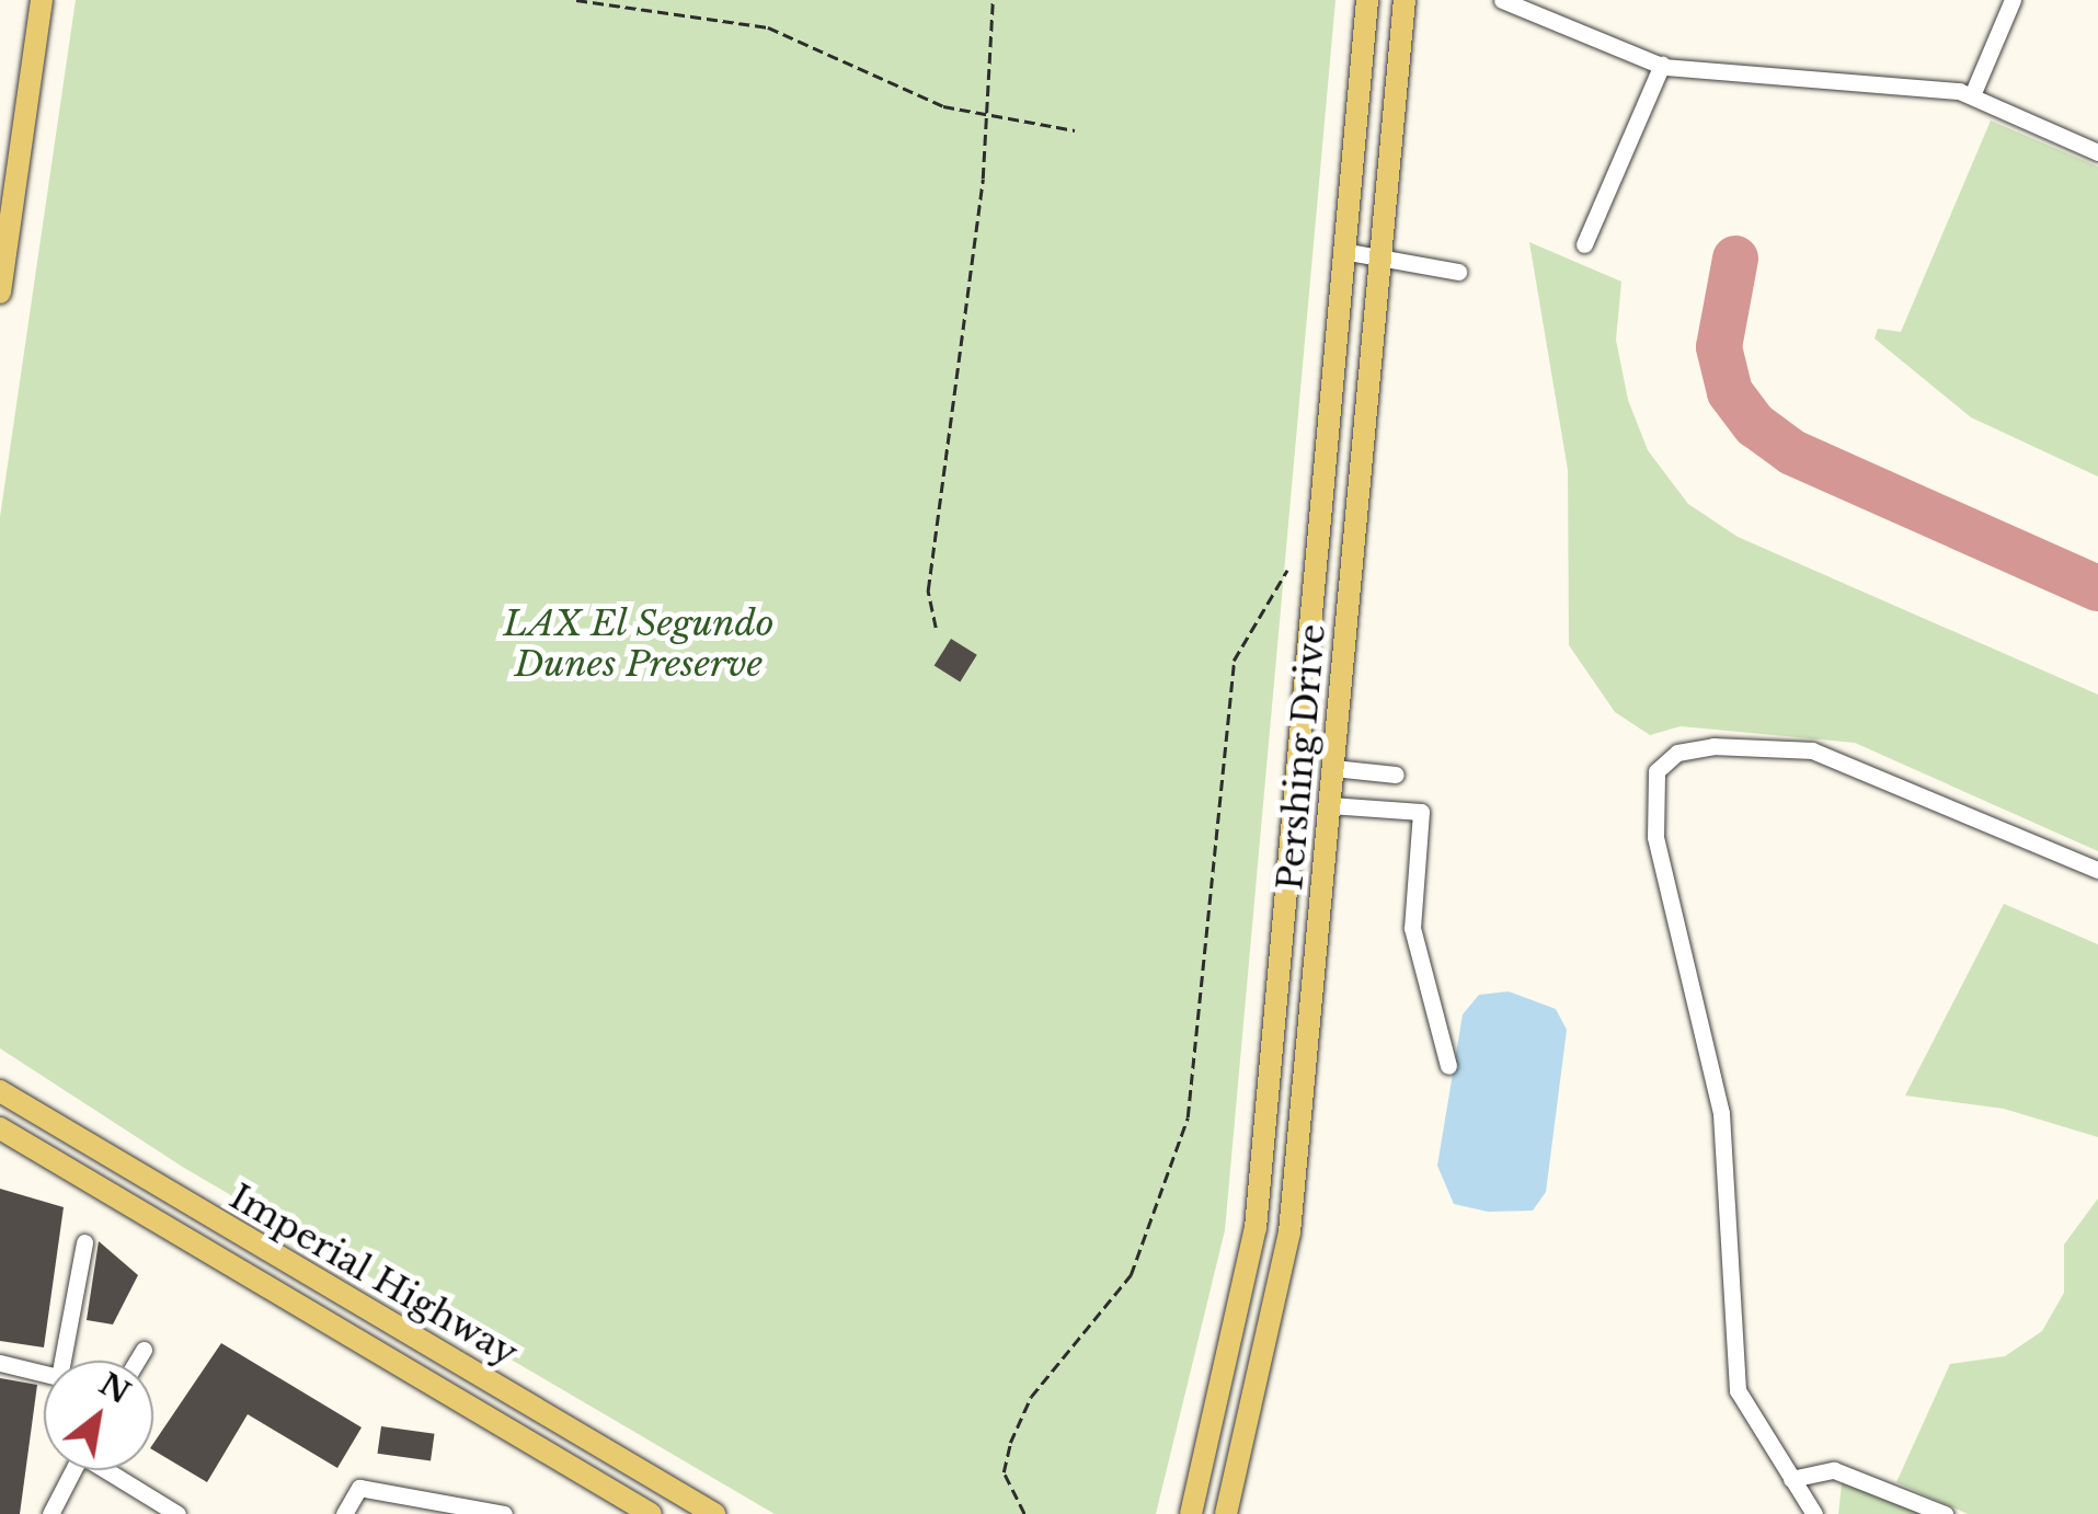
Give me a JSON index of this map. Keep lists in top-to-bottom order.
{
  "streets": {
    "main road": ["Pershing Drive", "Imperial Highway"]
  },
  "parks": ["LAX El Segundo Dunes Preserve"],
  "north": "top right"
}
